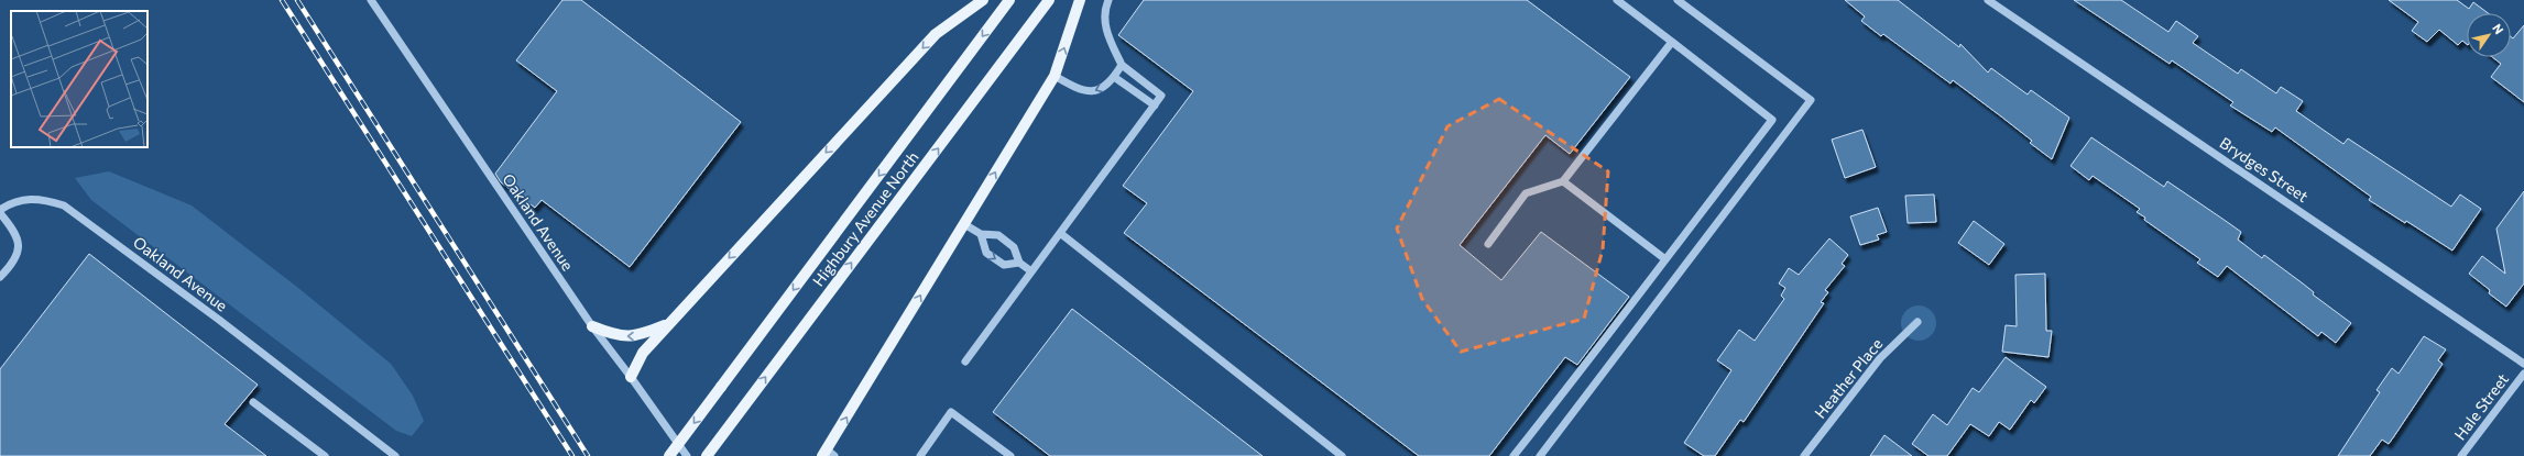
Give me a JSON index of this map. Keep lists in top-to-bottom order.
{
  "streets": {
    "main road": ["Highbury Avenue North"],
    "street": [
      "Brydges Street",
      "Oakland Avenue",
      "Heather Place",
      "Hale Street"
    ]
  },
  "north": "top right"
}
